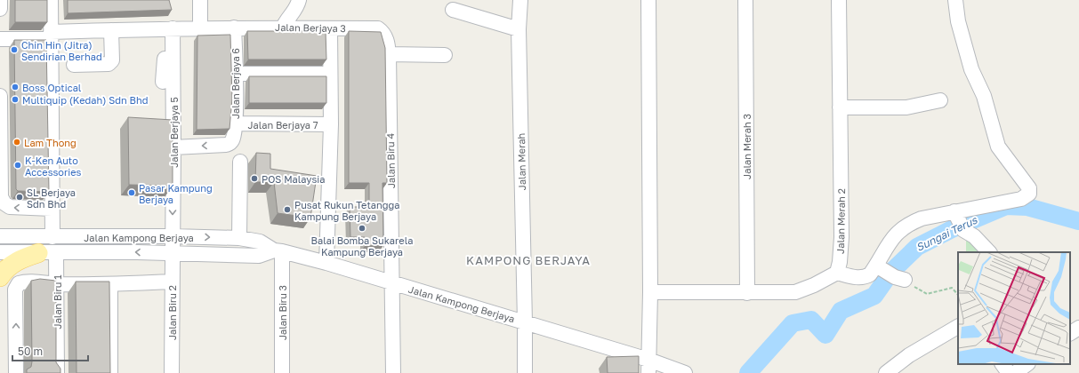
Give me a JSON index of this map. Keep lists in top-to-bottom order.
{
  "streets": {
    "street": [
      "Jalan Berjaya 3",
      "Jalan Berjaya 6",
      "Jalan Berjaya 7",
      "Jalan Berjaya 5",
      "Jalan Merah 3",
      "Jalan Biru 4",
      "Jalan Merah",
      "Jalan Merah 2",
      "Jalan Kampong Berjaya",
      "Jalan Biru 1",
      "Jalan Biru 2",
      "Jalan Biru 3"
    ]
  },
  "crossings": [
    ["Jalan Berjaya 3", "Jalan Berjaya 6"],
    ["Jalan Berjaya 3", "Jalan Berjaya 5"],
    ["Jalan Berjaya 3", "Jalan Biru 4"],
    ["Jalan Berjaya 6", "Jalan Berjaya 7"],
    ["Jalan Berjaya 6", "Jalan Berjaya 5"],
    ["Jalan Berjaya 5", "Jalan Kampong Berjaya"],
    ["Jalan Berjaya 5", "Jalan Biru 2"],
    ["Jalan Biru 4", "Jalan Kampong Berjaya"],
    ["Jalan Merah", "Jalan Kampong Berjaya"],
    ["Jalan Kampong Berjaya", "Jalan Biru 1"],
    ["Jalan Kampong Berjaya", "Jalan Biru 2"],
    ["Jalan Kampong Berjaya", "Jalan Biru 3"]
  ],
  "one_way": ["Jalan Berjaya 6"],
  "districts": ["KAMPONG BERJAYA"],
  "water": ["Sungai Terus"],
  "places": [
    "Chin Hin (Jitra) Sendirian Berhad",
    "Boss Optical",
    "Multiquip (Kedah) Sdn Bhd",
    "Lam Thong",
    "K-Ken Auto Accessories",
    "POS Malaysia",
    "Pasar Kampung Berjaya",
    "SL Berjaya Sdn Bhd",
    "Pusat Rukun Tetangga Kampung Berjaya",
    "Balai Bomba Sukarela Kampung Berjaya"
  ],
  "scale_bar": "50 m"
}
